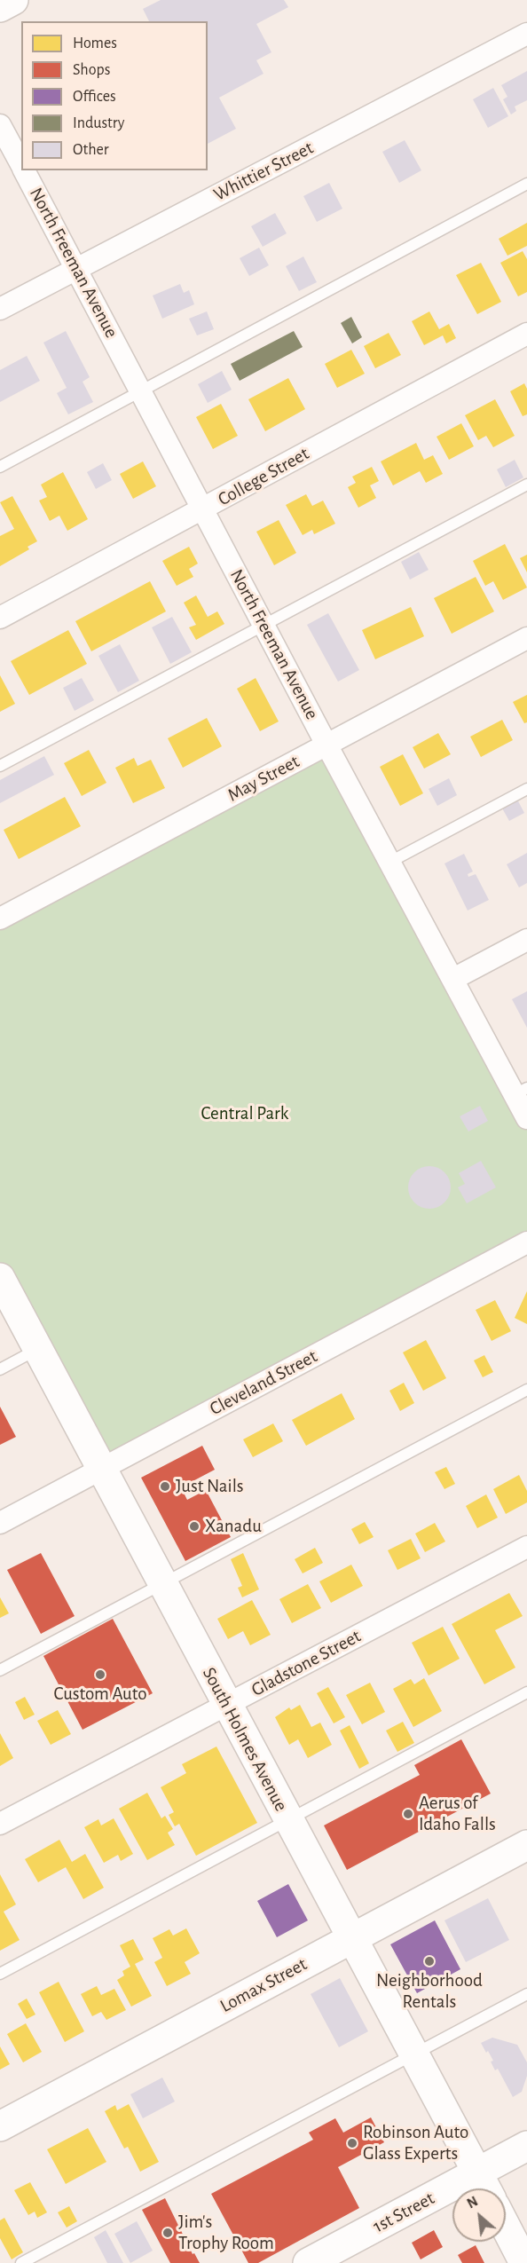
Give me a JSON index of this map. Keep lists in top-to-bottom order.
{
  "streets": {
    "main road": ["South Holmes Avenue", "Lomax Street", "1st Street"],
    "street": [
      "Whittier Street",
      "North Freeman Avenue",
      "College Street",
      "May Street",
      "Cleveland Street",
      "Gladstone Street"
    ]
  },
  "crossings": [
    ["Whittier Street", "North Freeman Avenue"],
    ["North Freeman Avenue", "College Street"],
    ["North Freeman Avenue", "May Street"],
    ["Cleveland Street", "South Holmes Avenue"],
    ["Gladstone Street", "South Holmes Avenue"],
    ["South Holmes Avenue", "Lomax Street"],
    ["South Holmes Avenue", "1st Street"]
  ],
  "parks": ["Central Park"],
  "places": [
    "Just Nails",
    "Xanadu",
    "Custom Auto",
    "Aerus of Idaho Falls",
    "Neighborhood Rentals",
    "Robinson Auto Glass Experts",
    "Jim's Trophy Room"
  ],
  "legend": [
    "Homes",
    "Shops",
    "Offices",
    "Industry",
    "Other"
  ],
  "north": "top left"
}
